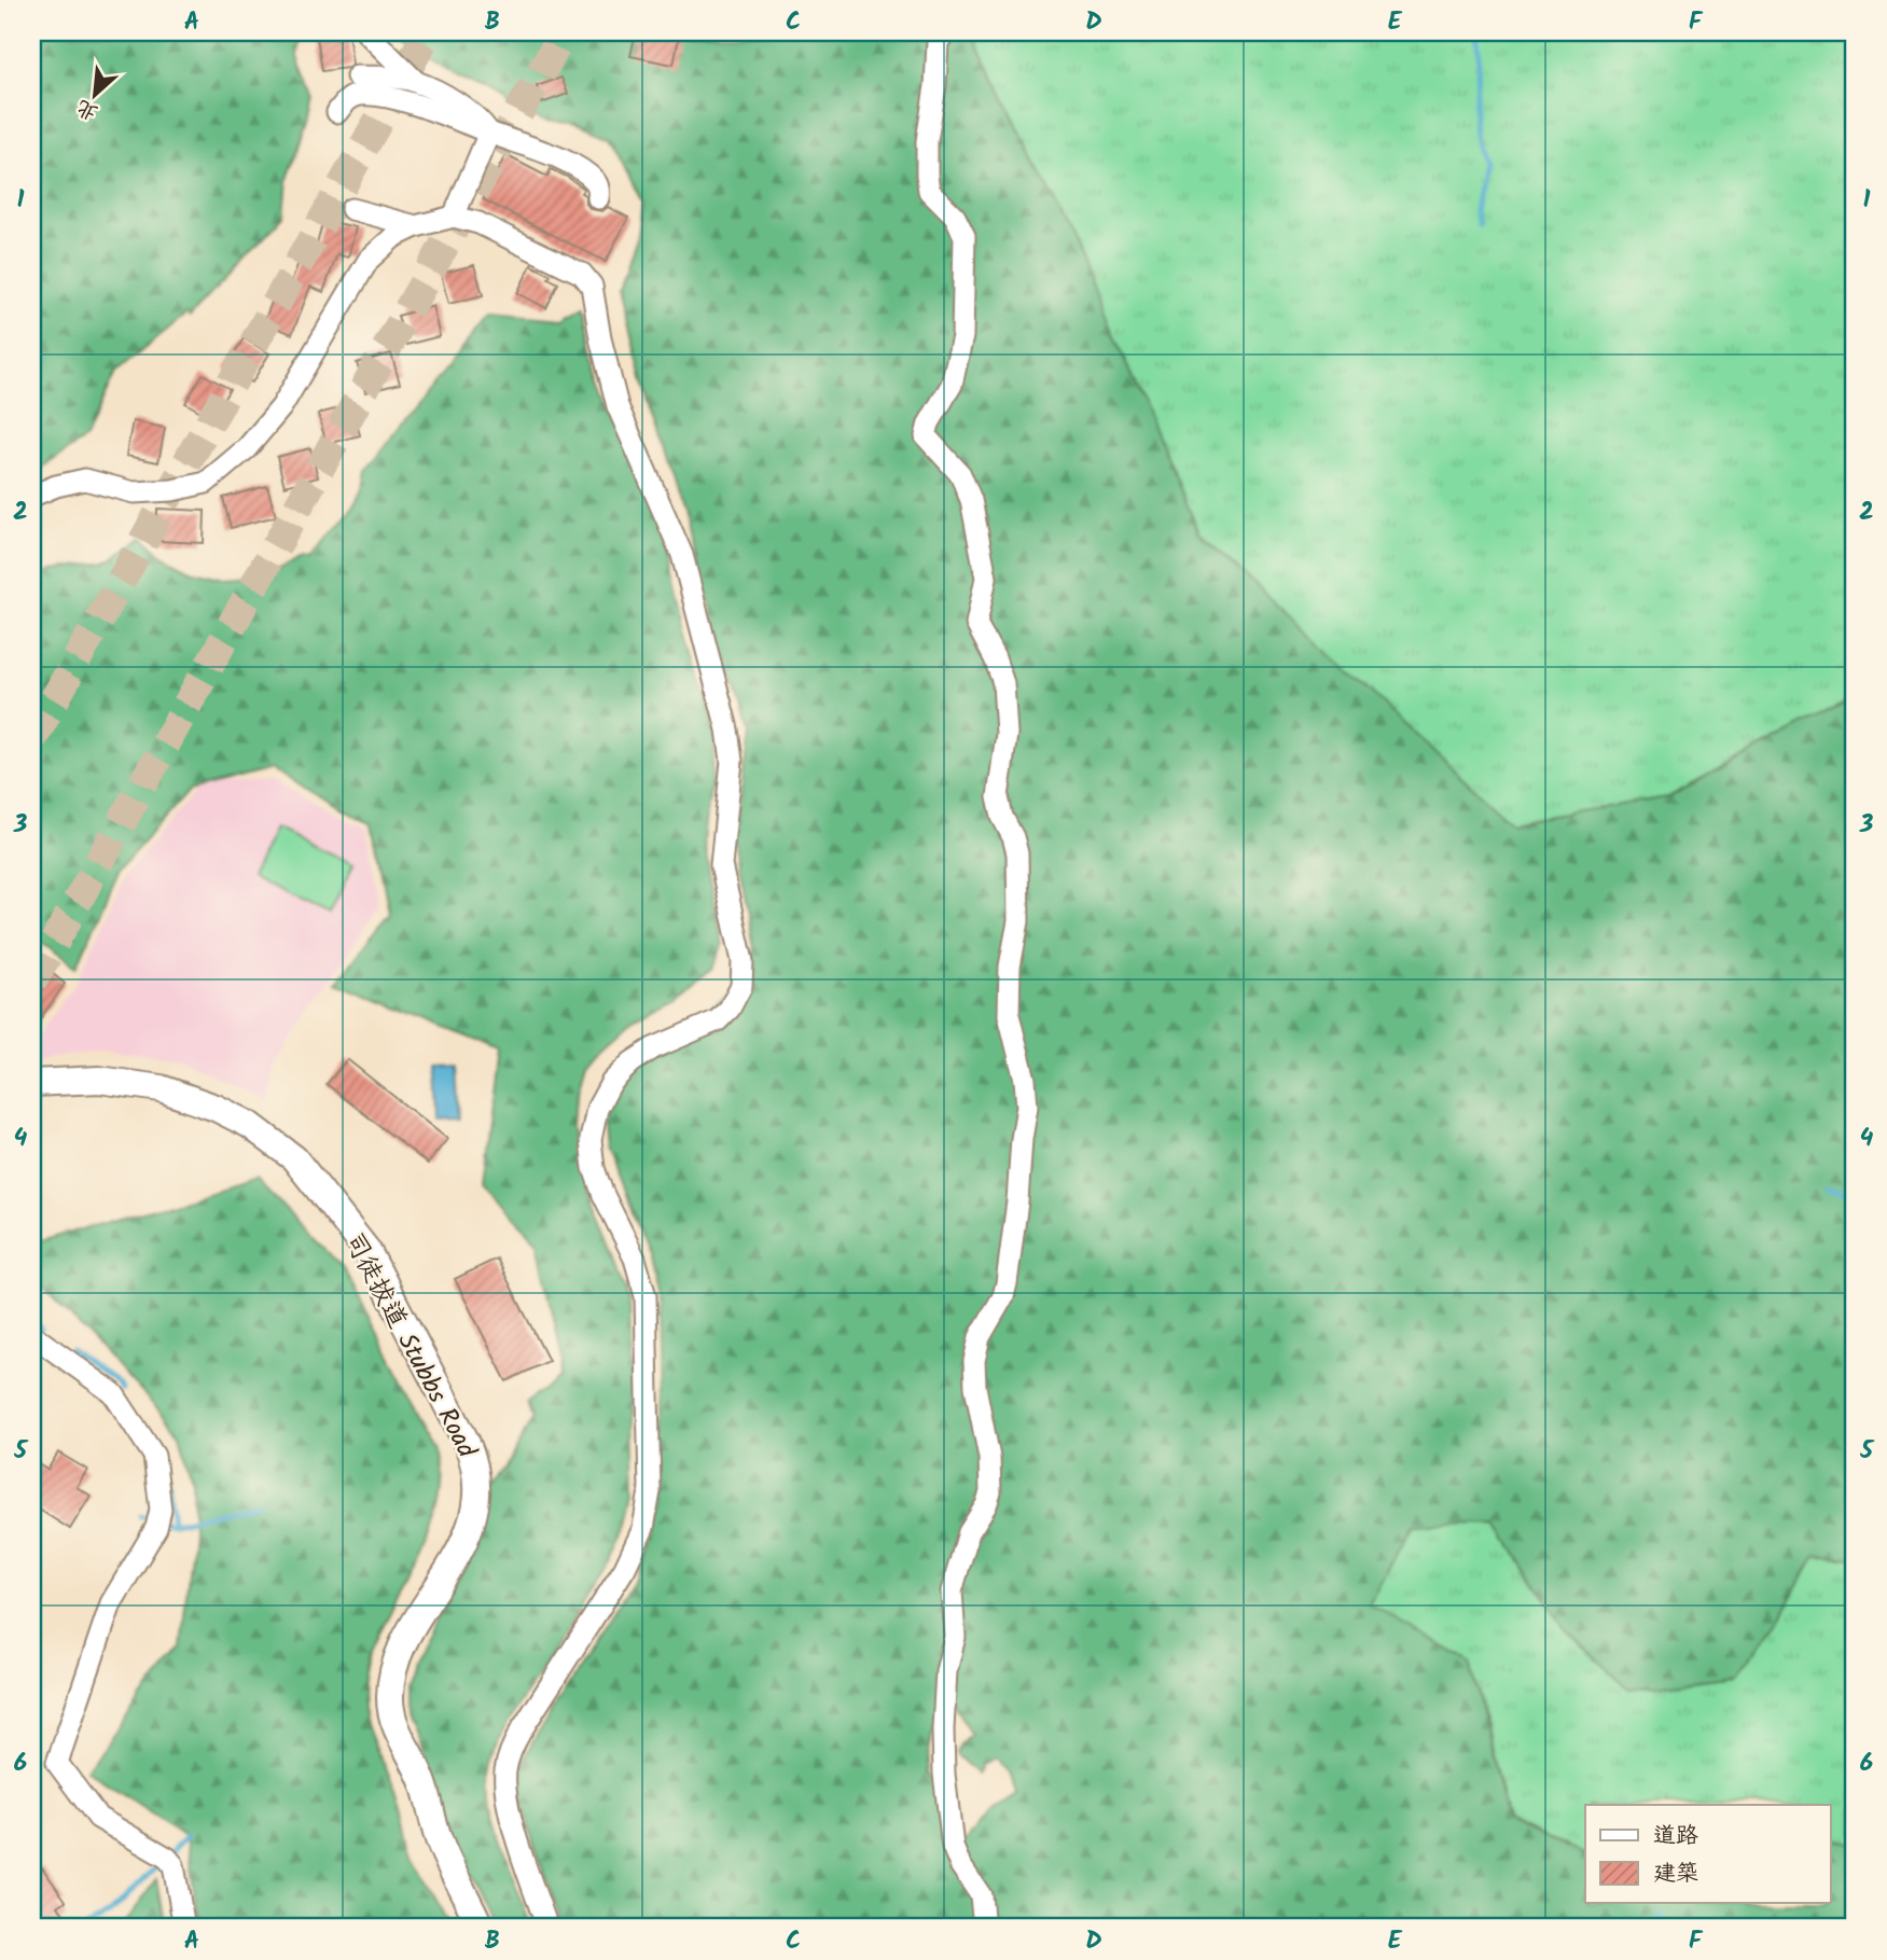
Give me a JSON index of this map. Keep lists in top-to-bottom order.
{
  "streets": {
    "main road": ["司徒拔道 Stubbs Road"]
  },
  "legend": ["道路", "建築"],
  "north": "bottom left",
  "grid": {
    "columns": [
      "A",
      "B",
      "C",
      "D",
      "E",
      "F"
    ],
    "rows": [
      "1",
      "2",
      "3",
      "4",
      "5",
      "6"
    ]
  }
}
